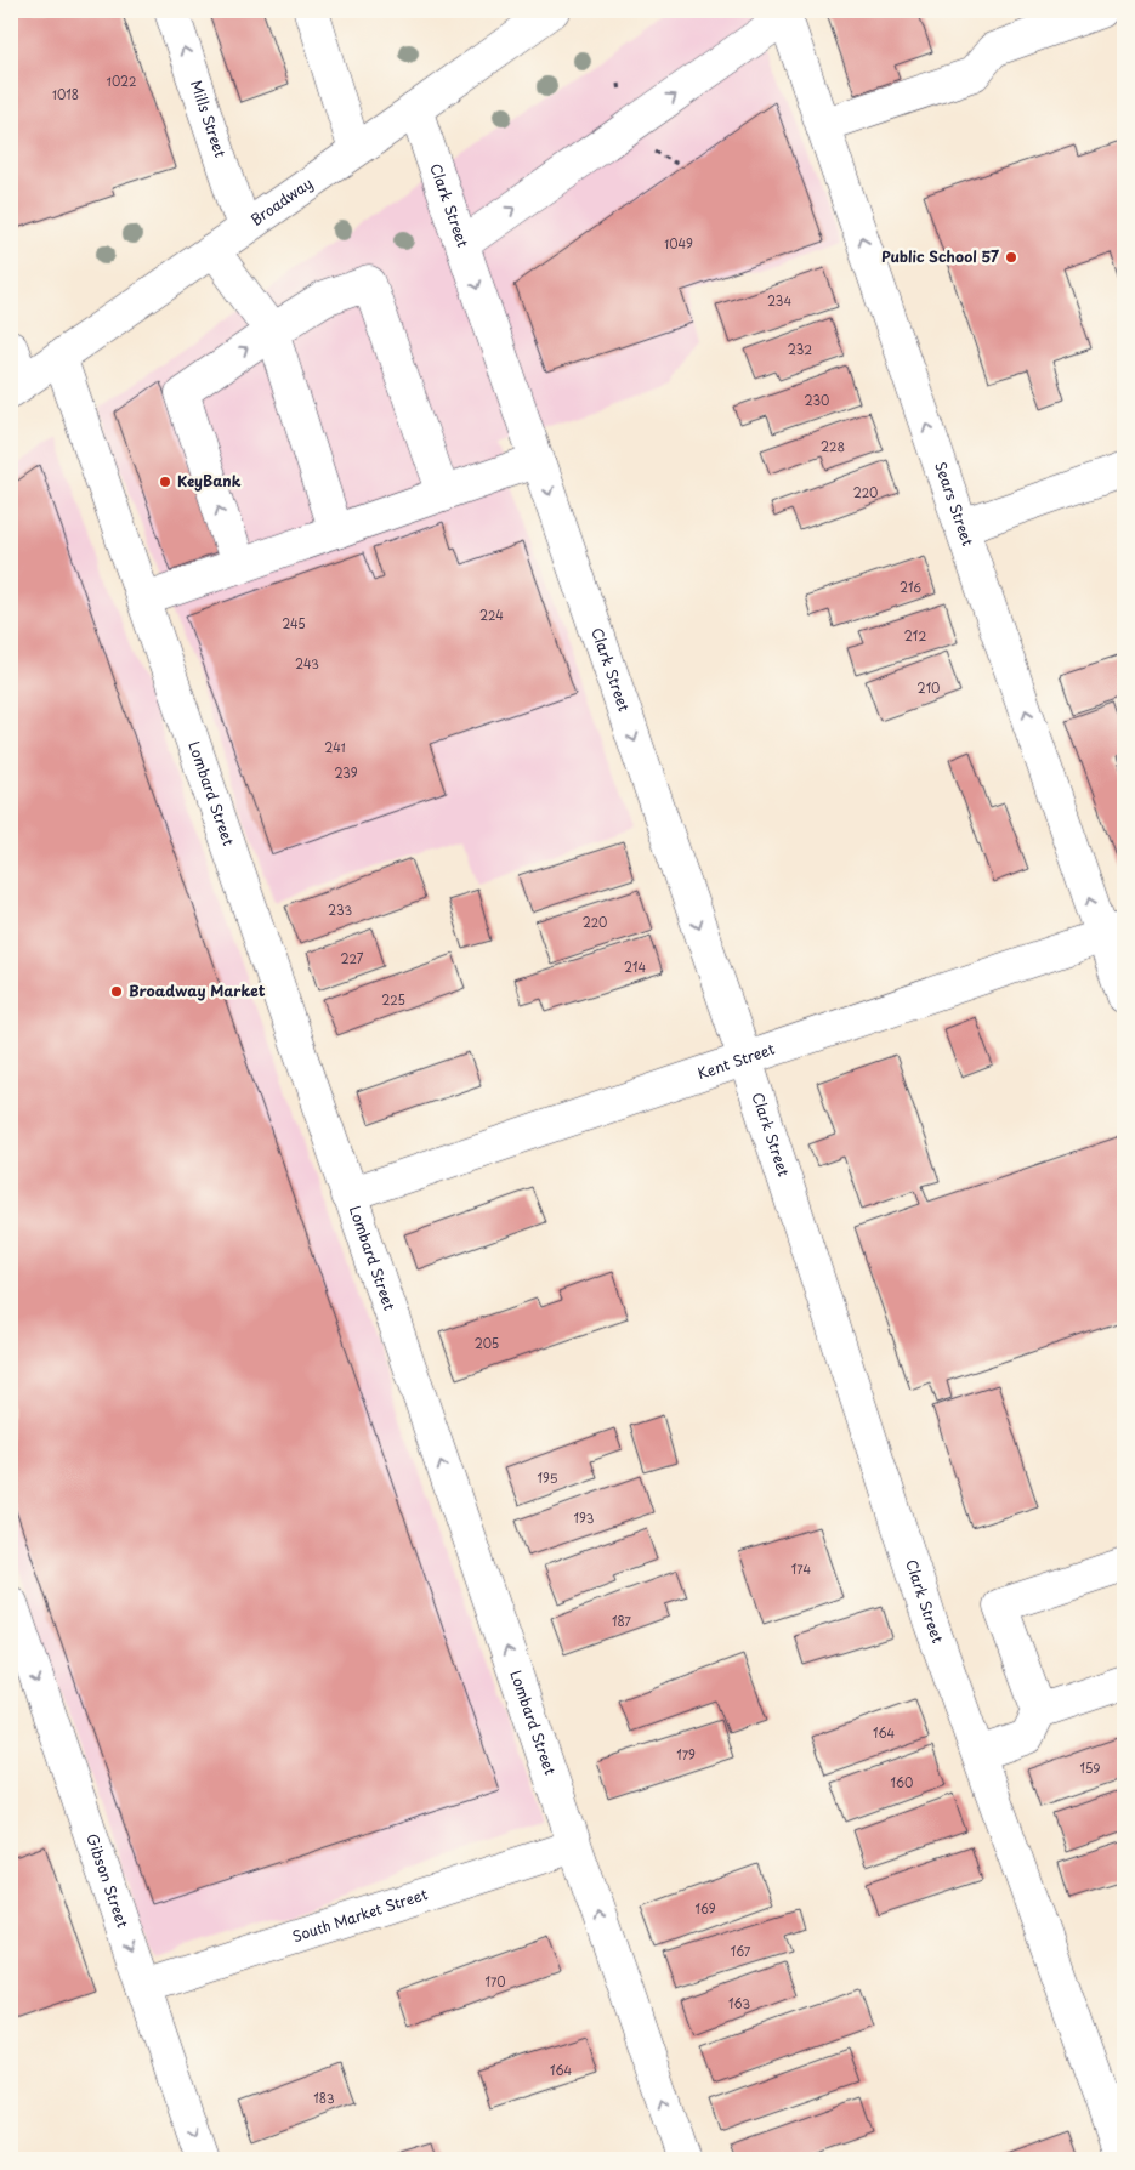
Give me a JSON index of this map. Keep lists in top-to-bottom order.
{
  "streets": {
    "street": [
      "Mills Street",
      "Broadway",
      "Clark Street",
      "Sears Street",
      "Lombard Street",
      "Kent Street",
      "Gibson Street",
      "South Market Street"
    ]
  },
  "crossings": [
    ["Mills Street", "Broadway"],
    ["Broadway", "Clark Street"],
    ["Broadway", "Lombard Street"],
    ["Clark Street", "Kent Street"],
    ["Sears Street", "Kent Street"],
    ["Lombard Street", "Kent Street"],
    ["Lombard Street", "South Market Street"],
    ["Gibson Street", "South Market Street"]
  ],
  "one_way": [
    "Clark Street",
    "Sears Street",
    "Lombard Street",
    "Gibson Street"
  ],
  "places": ["Public School 57", "KeyBank", "Broadway Market"],
  "house_numbers": [
    "1022",
    "1018",
    "1049",
    "234",
    "232",
    "230",
    "228",
    "220",
    "216",
    "224",
    "245",
    "212",
    "243",
    "210",
    "241",
    "239",
    "233",
    "220",
    "227",
    "214",
    "225",
    "205",
    "195",
    "193",
    "174",
    "187",
    "164",
    "179",
    "159",
    "160",
    "169",
    "167",
    "170",
    "163",
    "164",
    "183"
  ]
}
